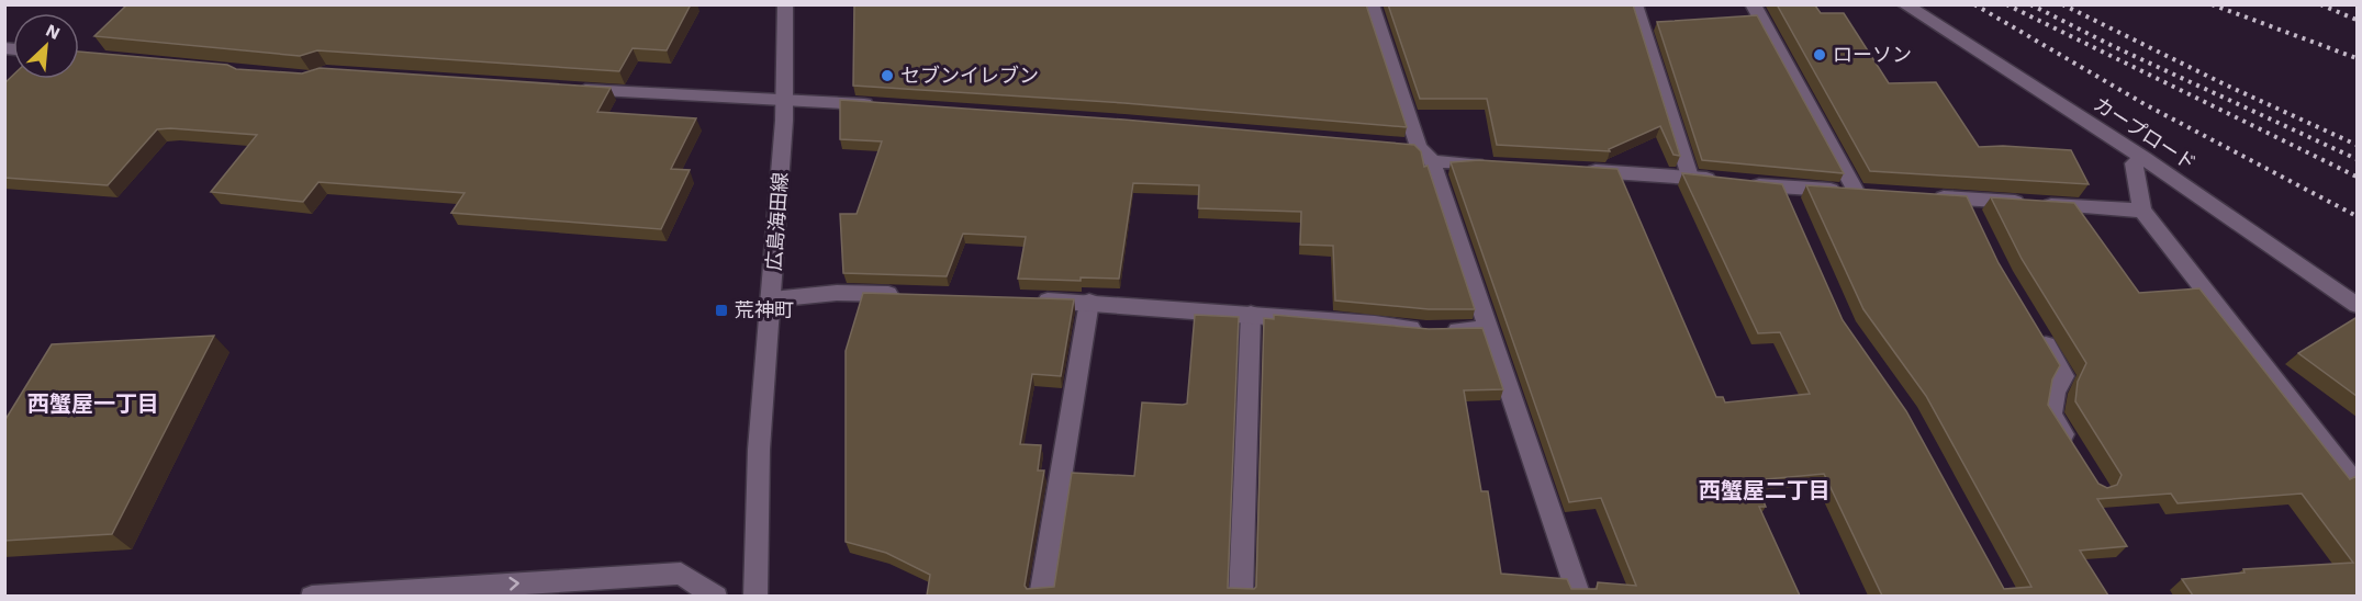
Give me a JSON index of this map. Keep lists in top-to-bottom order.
{
  "streets": {
    "street": ["カープロード", "広島海田線"]
  },
  "districts": ["西蟹屋一丁目", "西蟹屋二丁目"],
  "places": {
    "other": ["ローソン", "セブンイレブン"],
    "transit": ["荒神町"]
  },
  "north": "top right"
}
